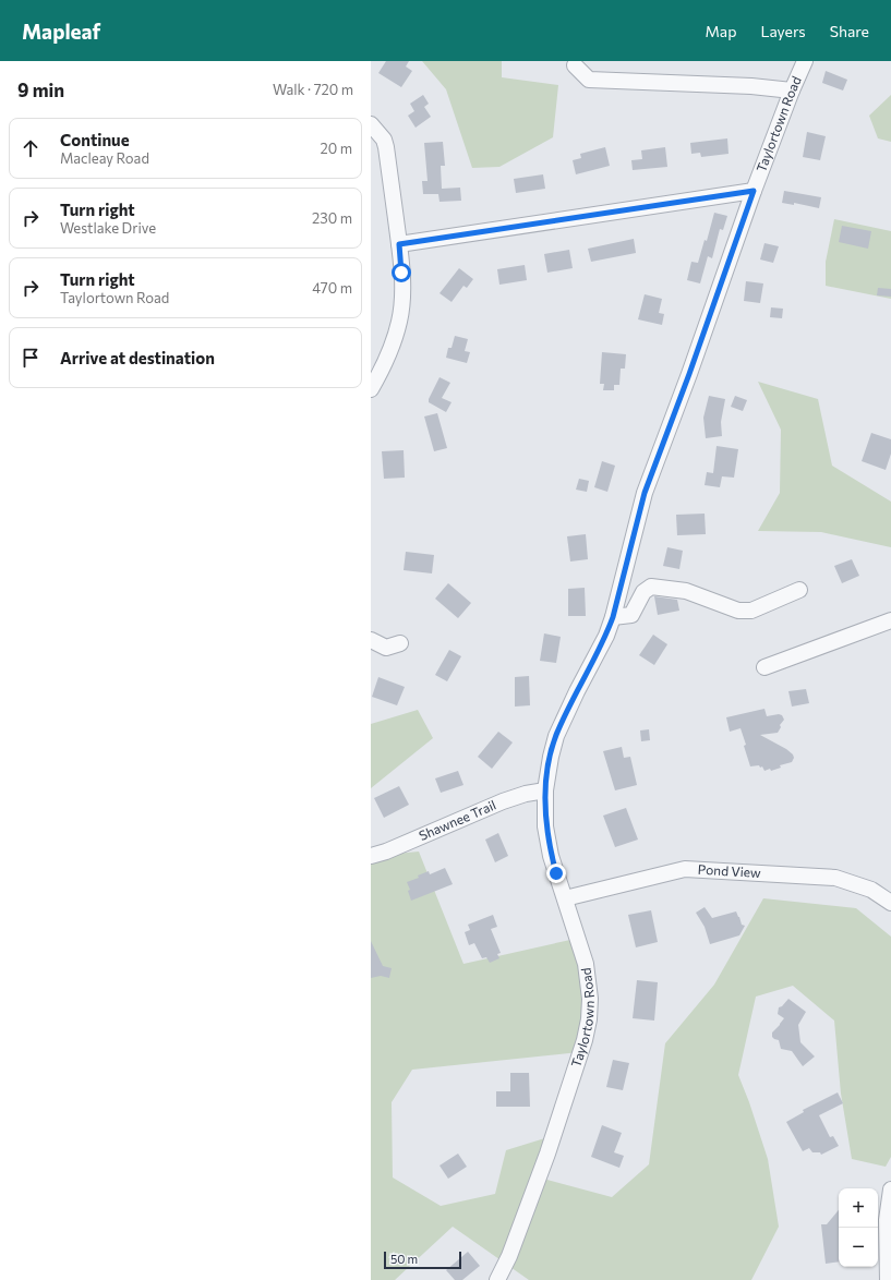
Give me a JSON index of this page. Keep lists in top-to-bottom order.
{
  "streets": {
    "street": ["Taylortown Road", "Shawnee Trail", "Pond View"]
  },
  "crossings": [
    ["Taylortown Road", "Shawnee Trail"],
    ["Taylortown Road", "Pond View"]
  ],
  "scale_bar": "50 m",
  "page": {
    "header": "Mapleaf",
    "nav": ["Map", "Layers", "Share"],
    "heading": ["9 min", "Walk · 720 m"],
    "list": [
      ["Continue", "Macleay Road", "20 m"],
      ["Turn right", "Westlake Drive", "230 m"],
      ["Turn right", "Taylortown Road", "470 m"],
      "Arrive at destination"
    ],
    "map_buttons": ["+", "−"],
    "scale": "50 m"
  }
}
